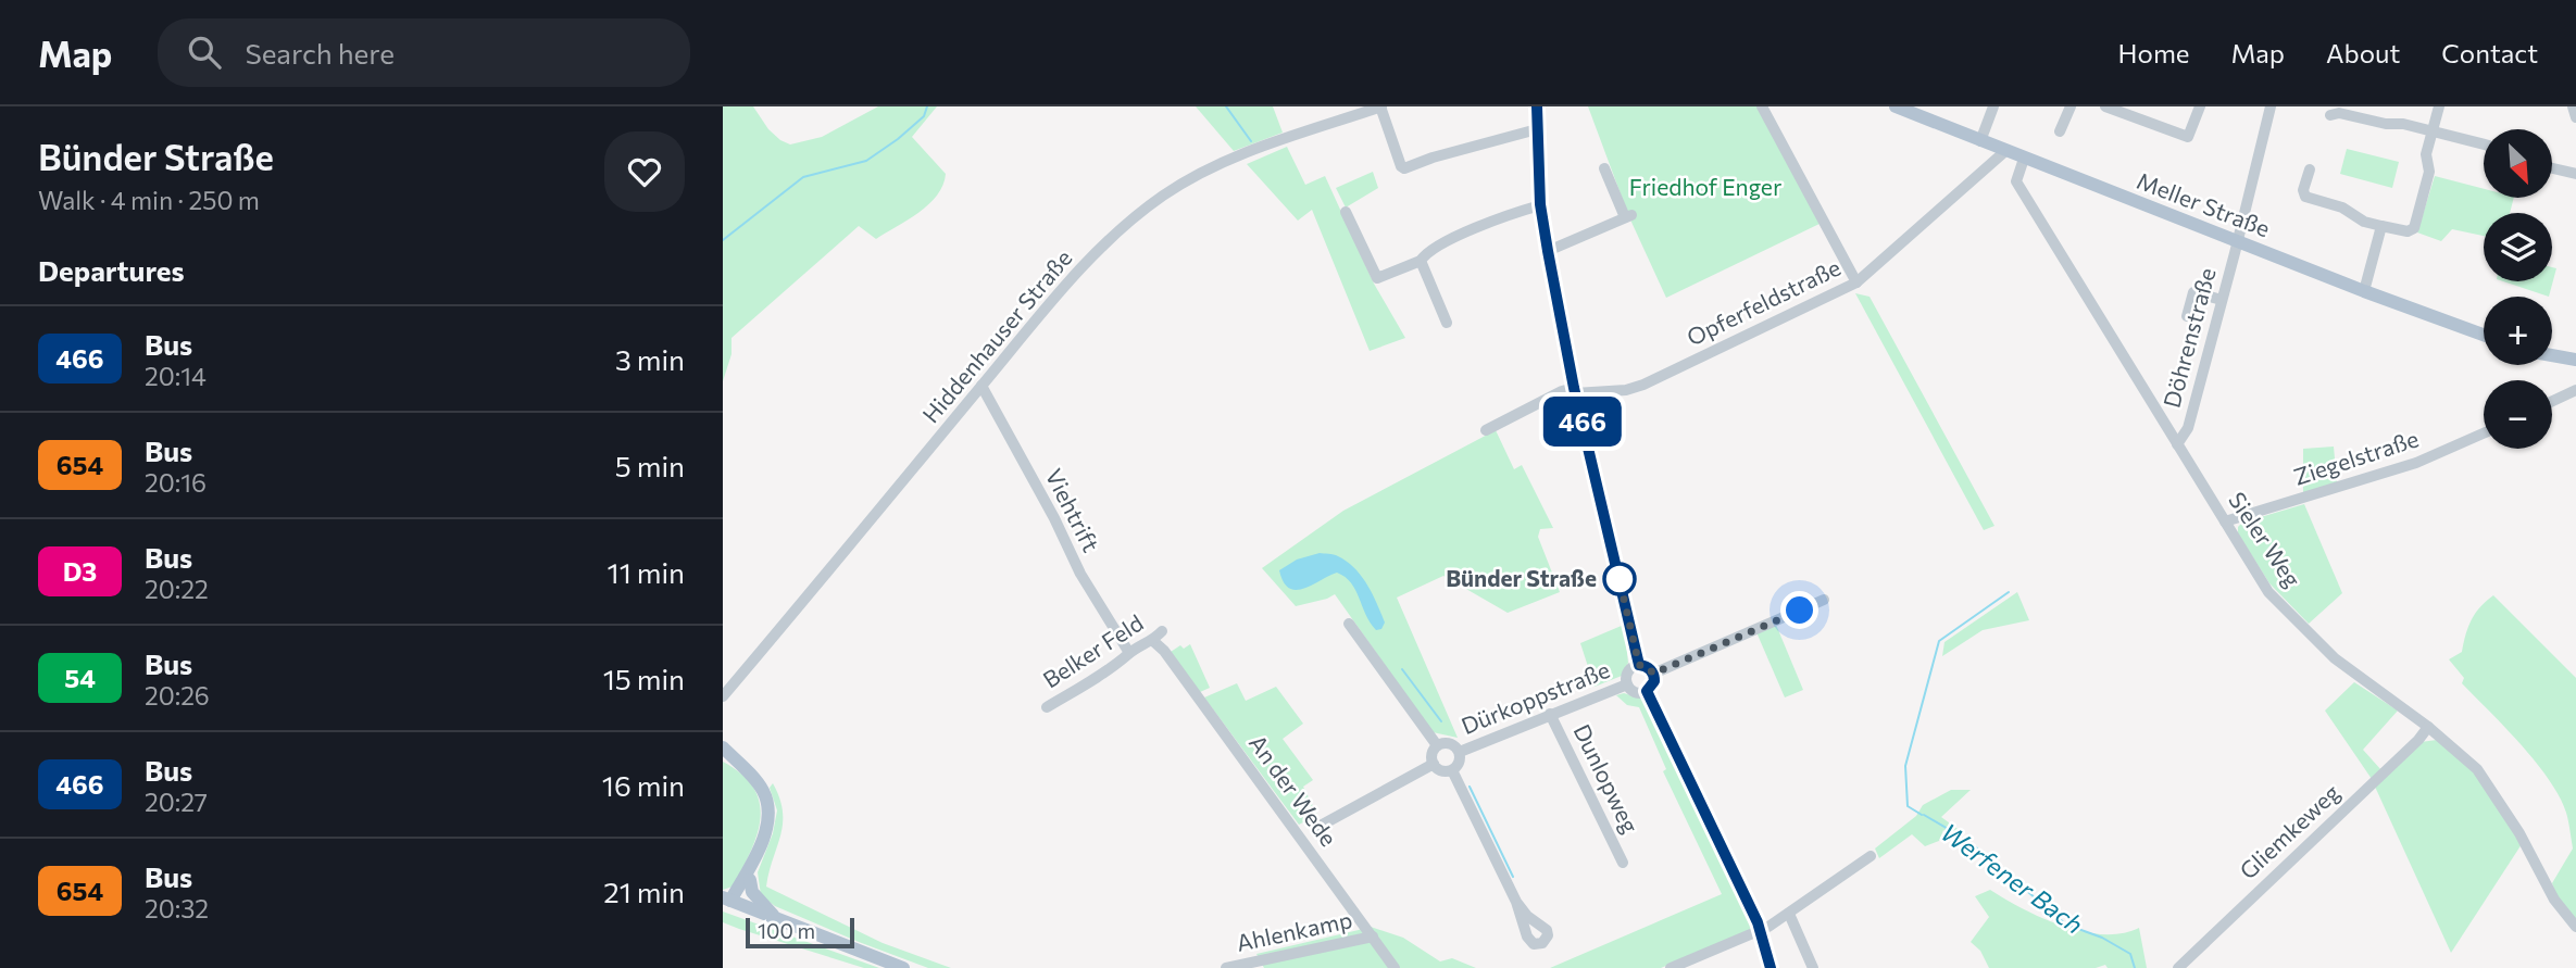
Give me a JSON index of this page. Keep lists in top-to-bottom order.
{
  "streets": {
    "main road": ["Meller Straße"],
    "street": [
      "Opferfeldstraße",
      "Hiddenhauser Straße",
      "Döhrenstraße",
      "Ziegelstraße",
      "Viehtrift",
      "Sieler Weg",
      "Belker Feld",
      "Dürkoppstraße",
      "Dunlopweg",
      "An der Wede",
      "Gliemkeweg",
      "Ahlenkamp"
    ]
  },
  "crossings": [
    ["Meller Straße", "Opferfeldstraße"],
    ["Meller Straße", "Döhrenstraße"],
    ["Meller Straße", "Sieler Weg"],
    ["Hiddenhauser Straße", "Viehtrift"],
    ["Döhrenstraße", "Sieler Weg"],
    ["Ziegelstraße", "Sieler Weg"],
    ["Viehtrift", "Belker Feld"],
    ["Sieler Weg", "Gliemkeweg"],
    ["Belker Feld", "An der Wede"],
    ["Dürkoppstraße", "Dunlopweg"],
    ["An der Wede", "Ahlenkamp"]
  ],
  "water": ["Werfener Bach"],
  "parks": ["Friedhof Enger"],
  "places": ["Bünder Straße"],
  "lines": ["bus line 466"],
  "scale_bar": "100 m",
  "north": "bottom right",
  "page": {
    "header": "Map",
    "search": "Search here",
    "nav": [
      "Home",
      "Map",
      "About",
      "Contact"
    ],
    "heading": [
      ["Bünder Straße", "Walk · 4 min · 250 m"],
      "Departures"
    ],
    "on_map": "466",
    "map_buttons": ["+", "−"],
    "list": [
      {
        "mark": "466",
        "name": "Bus",
        "note": "20:14",
        "value": "3 min"
      },
      {
        "mark": "654",
        "name": "Bus",
        "note": "20:16",
        "value": "5 min"
      },
      {
        "mark": "D3",
        "name": "Bus",
        "note": "20:22",
        "value": "11 min"
      },
      {
        "mark": "54",
        "name": "Bus",
        "note": "20:26",
        "value": "15 min"
      },
      {
        "mark": "466",
        "name": "Bus",
        "note": "20:27",
        "value": "16 min"
      },
      {
        "mark": "654",
        "name": "Bus",
        "note": "20:32",
        "value": "21 min"
      }
    ],
    "scale": "100 m"
  }
}
